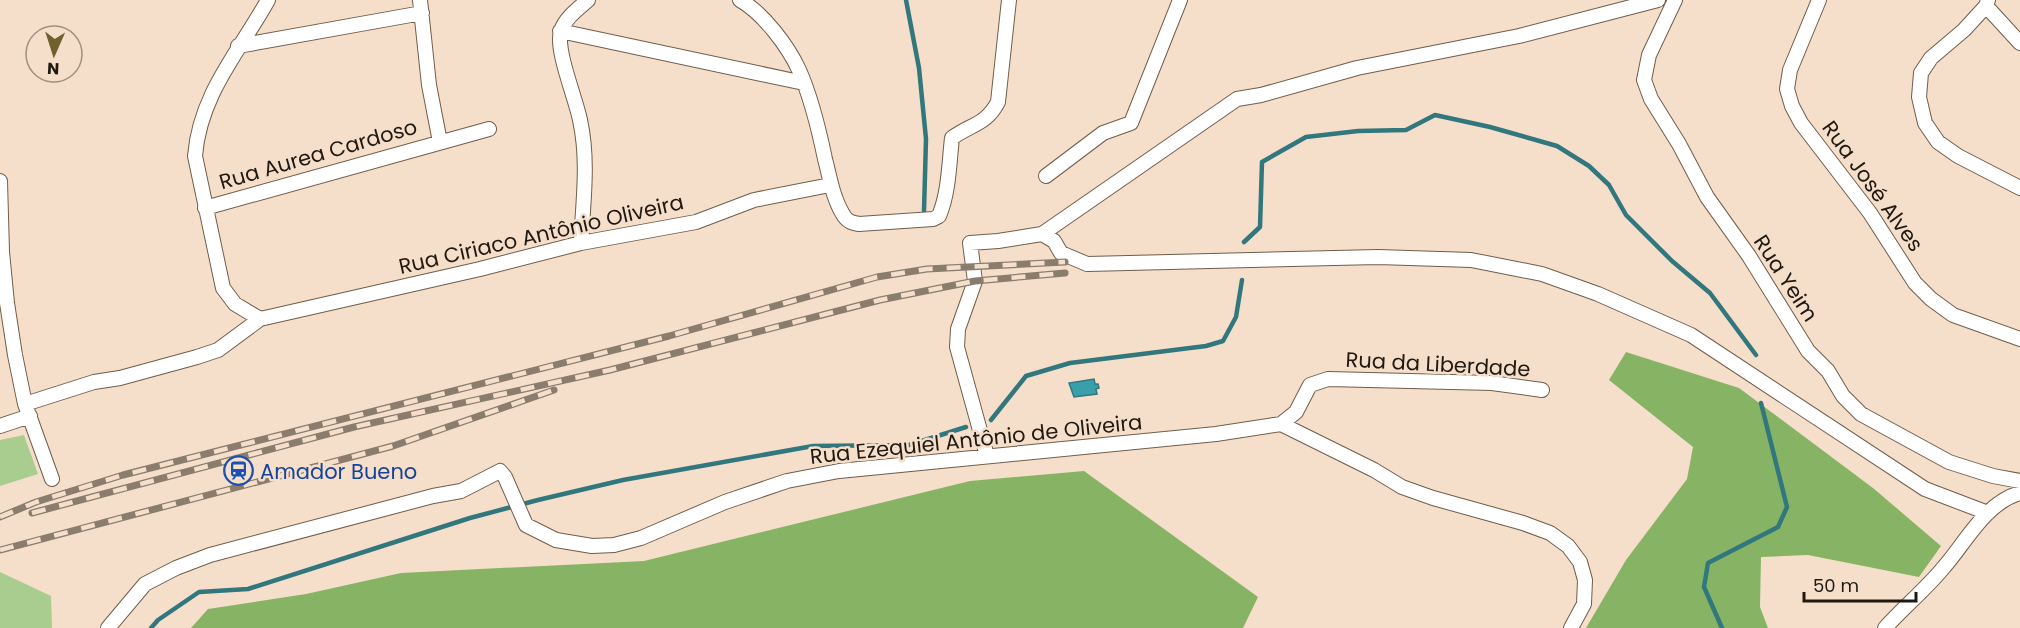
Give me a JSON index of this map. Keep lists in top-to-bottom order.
{
  "streets": {
    "street": [
      "Rua Aurea Cardoso",
      "Rua José Alves",
      "Rua Ciriaco Antônio Oliveira",
      "Rua Yeim",
      "Rua da Liberdade",
      "Rua Ezequiel Antônio de Oliveira"
    ]
  },
  "crossings": [
    ["Rua da Liberdade", "Rua Ezequiel Antônio de Oliveira"]
  ],
  "places": {
    "station": ["Amador Bueno"]
  },
  "scale_bar": "50 m",
  "north": "bottom"
}
